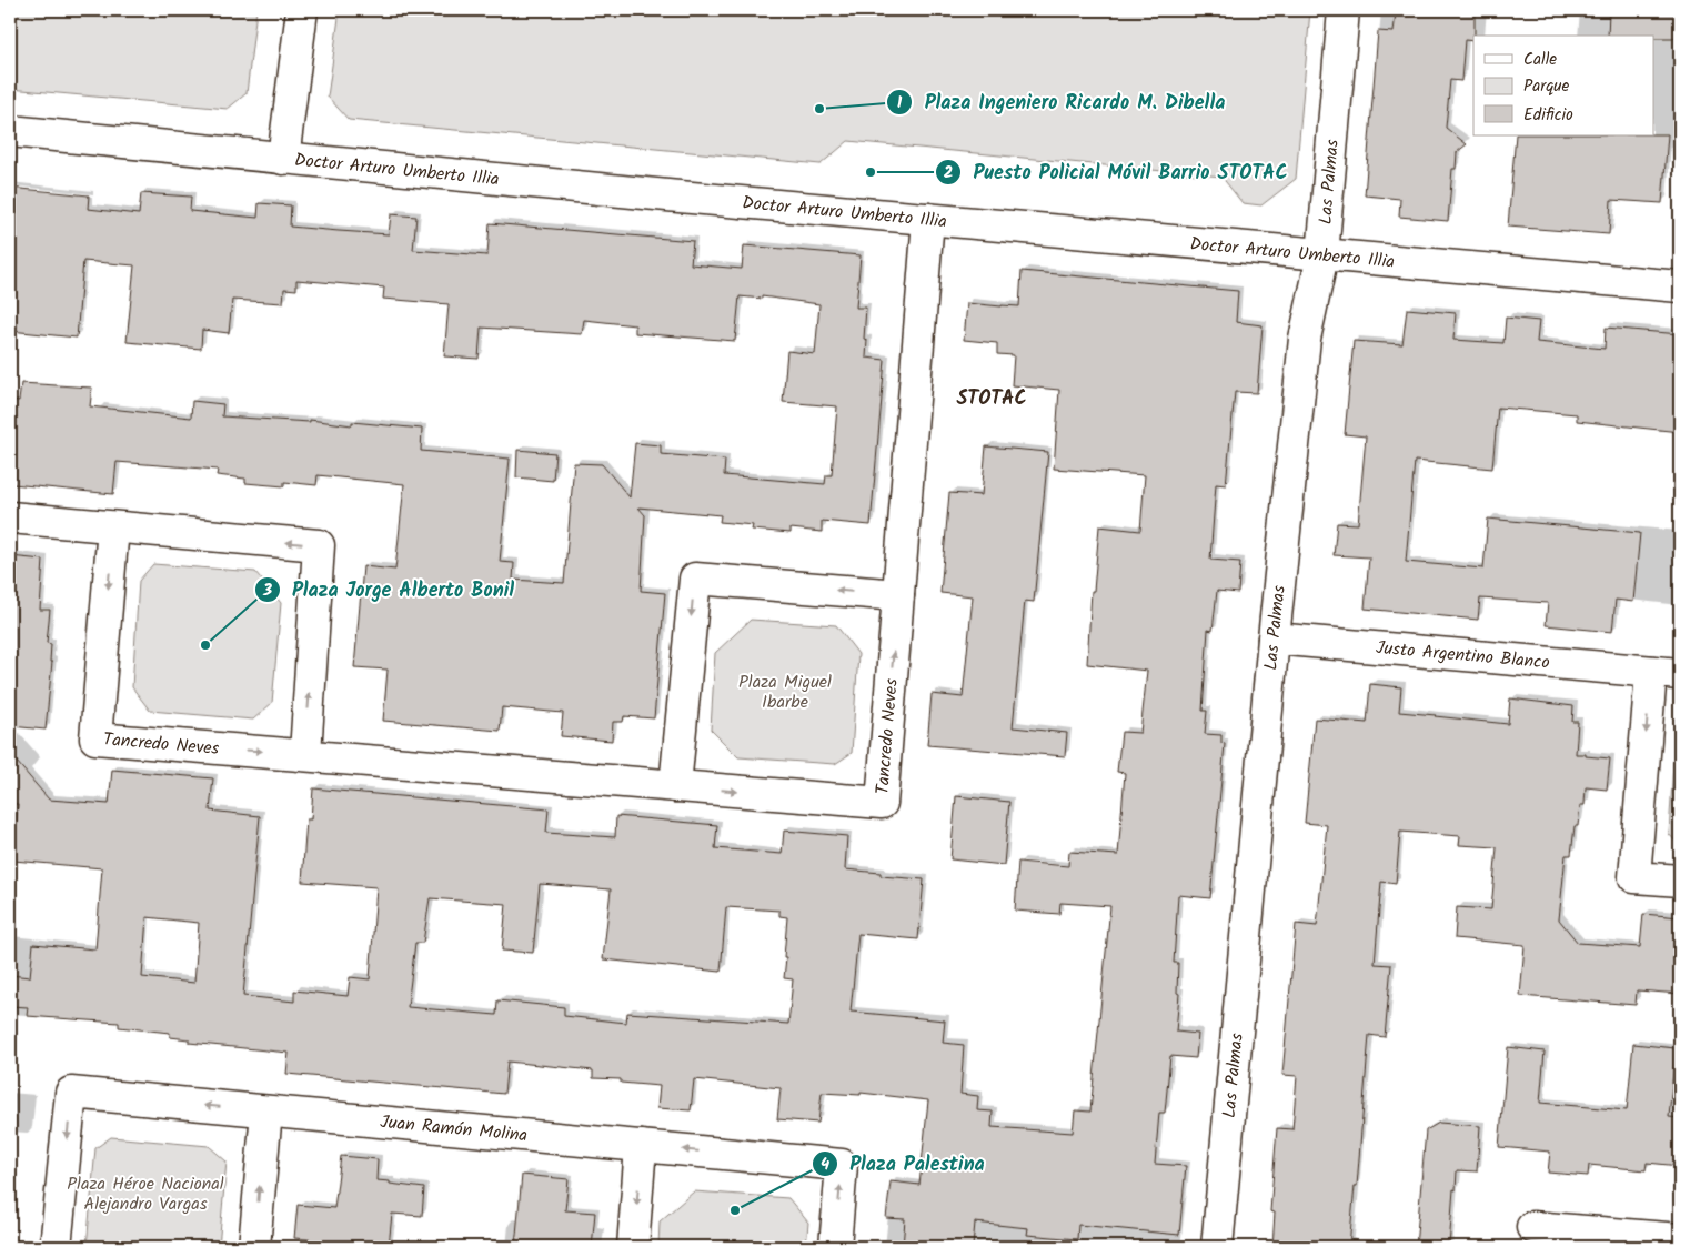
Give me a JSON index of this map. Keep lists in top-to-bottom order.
{
  "streets": {
    "street": [
      "Doctor Arturo Umberto Illia",
      "Las Palmas",
      "Justo Argentino Blanco",
      "Tancredo Neves",
      "Juan Ramón Molina"
    ]
  },
  "crossings": [
    ["Doctor Arturo Umberto Illia", "Las Palmas"],
    ["Doctor Arturo Umberto Illia", "Tancredo Neves"],
    ["Las Palmas", "Justo Argentino Blanco"]
  ],
  "districts": ["STOTAC"],
  "parks": ["Plaza Miguel Ibarbe", "Plaza Héroe Nacional Alejandro Vargas"],
  "places": [
    "Plaza Ingeniero Ricardo M. Dibella",
    "Puesto Policial Móvil Barrio STOTAC",
    "Plaza Jorge Alberto Bonil",
    "Plaza Palestina"
  ],
  "legend": ["Calle", "Parque", "Edificio"]
}
